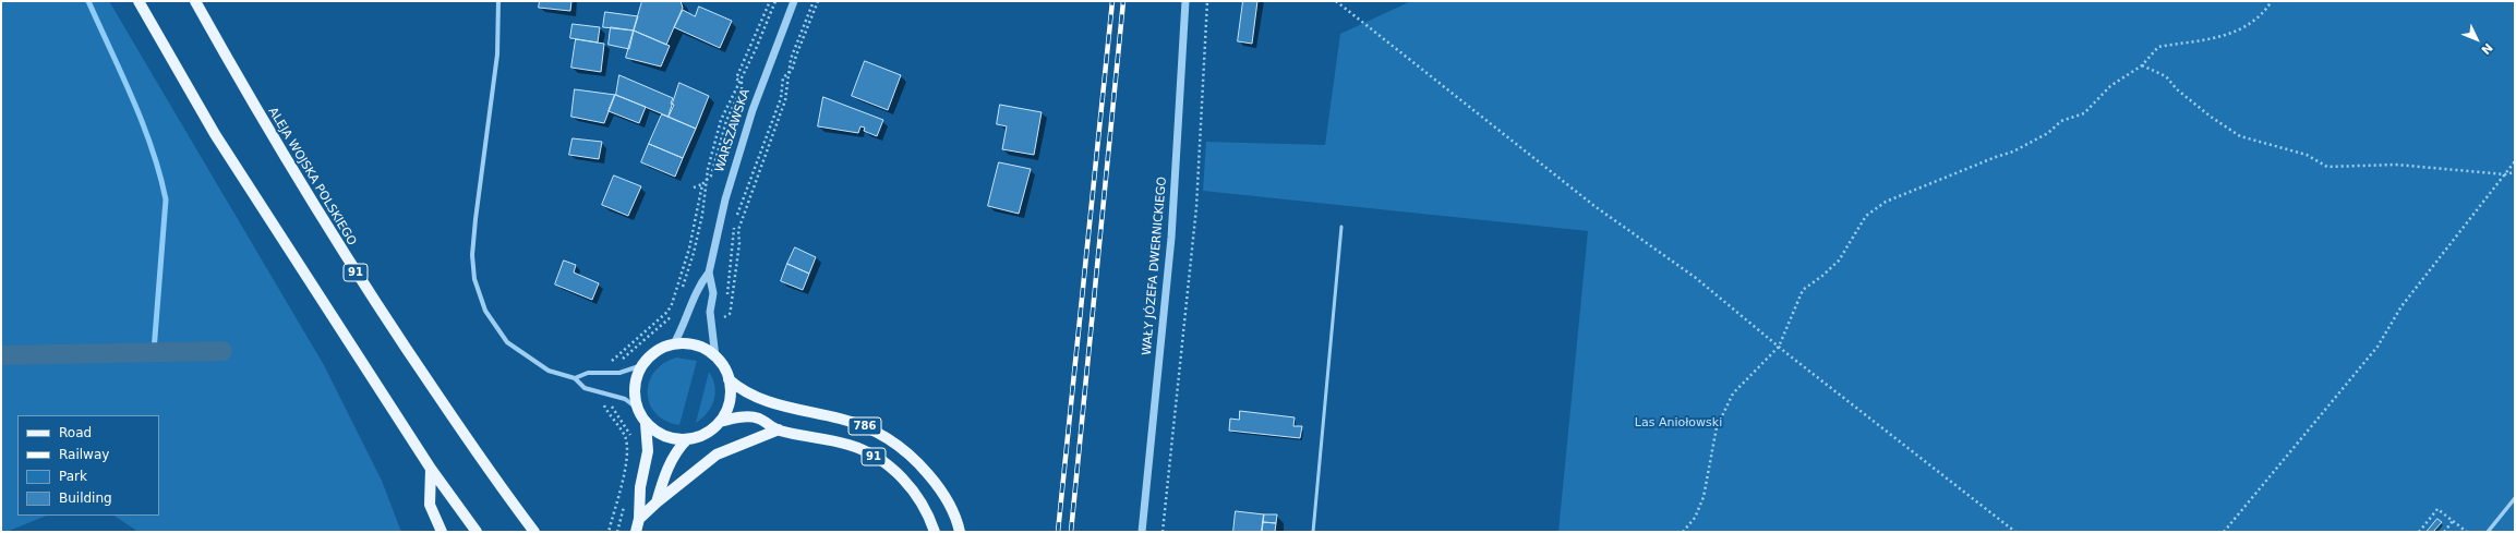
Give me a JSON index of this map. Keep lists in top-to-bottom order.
{
  "streets": {
    "main road": ["ALEJA WOJSKA POLSKIEGO", "91", "786"],
    "street": ["WARSZAWSKA", "WAŁY JÓZEFA DWERNICKIEGO"]
  },
  "crossings": [
    ["WARSZAWSKA", "91"],
    ["WARSZAWSKA", "786"],
    ["91", "786"]
  ],
  "parks": ["Las Aniołowski"],
  "legend": [
    "Road",
    "Railway",
    "Park",
    "Building"
  ],
  "north": "bottom right"
}
